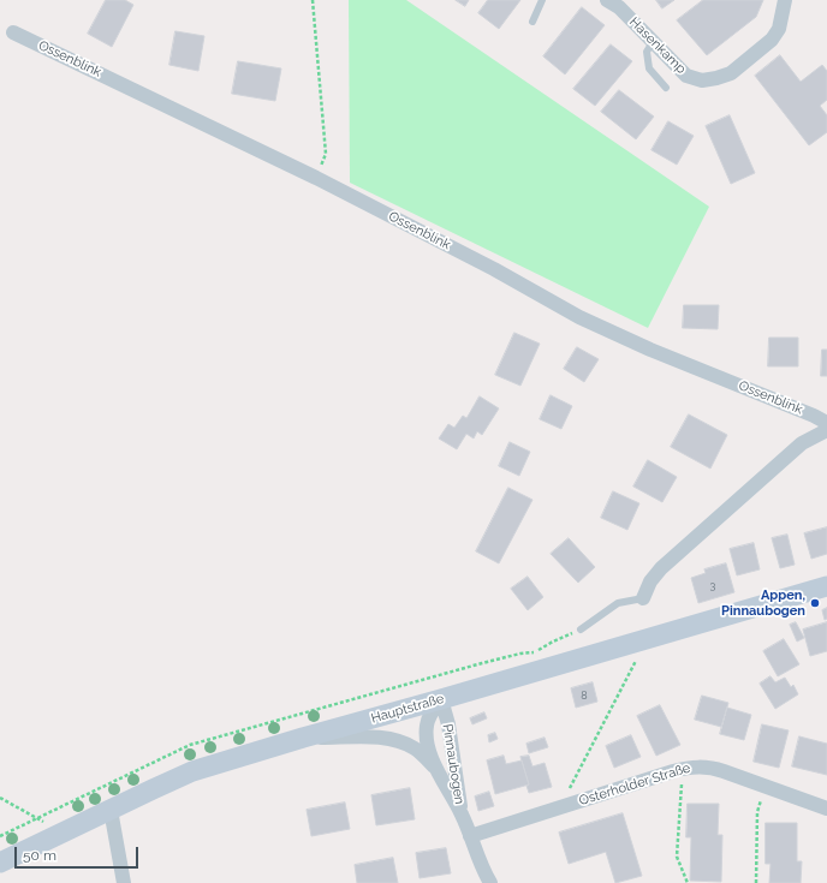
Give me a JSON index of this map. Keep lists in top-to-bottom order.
{
  "streets": {
    "main road": ["Hauptstraße"],
    "street": [
      "Hasenkamp",
      "Ossenblink",
      "Pinnaubogen",
      "Osterholder Straße"
    ]
  },
  "crossings": [
    ["Hauptstraße", "Pinnaubogen"],
    ["Pinnaubogen", "Osterholder Straße"]
  ],
  "places": ["Appen, Pinnaubogen"],
  "house_numbers": ["3", "8"],
  "scale_bar": "50 m"
}
